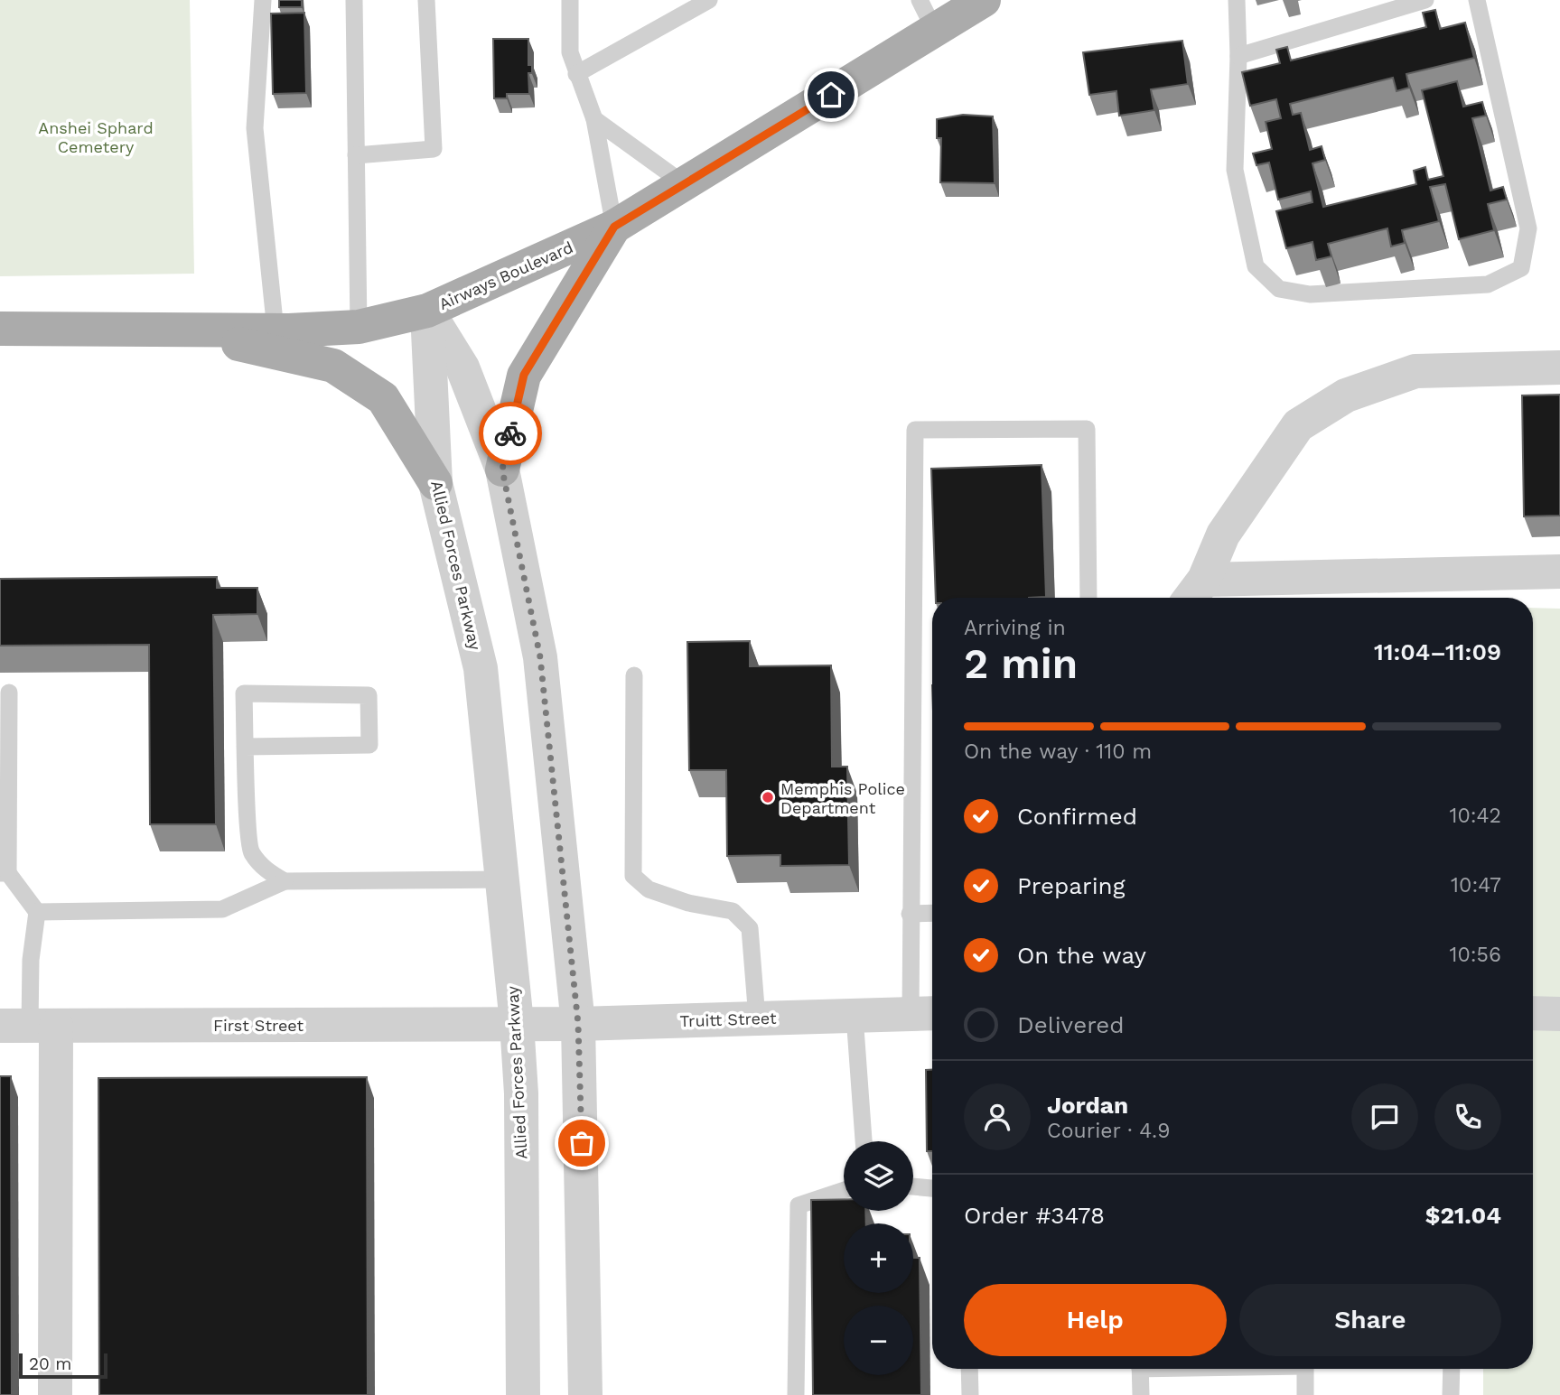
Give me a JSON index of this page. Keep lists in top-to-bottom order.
{
  "streets": {
    "main road": ["Airways Boulevard"],
    "street": ["Allied Forces Parkway", "Truitt Street", "First Street"]
  },
  "crossings": [
    ["Airways Boulevard", "Allied Forces Parkway"],
    ["Allied Forces Parkway", "Truitt Street"],
    ["Allied Forces Parkway", "First Street"],
    ["Truitt Street", "First Street"]
  ],
  "parks": ["Anshei Sphard Cemetery"],
  "places": ["Memphis Police Department"],
  "scale_bar": "20 m",
  "page": {
    "heading": ["2 min", "Arriving in", "11:04–11:09"],
    "panel": [
      "Jordan",
      "Courier · 4.9",
      "Order #3478",
      "$21.04"
    ],
    "bar": "On the way · 110 m",
    "list": [
      ["Confirmed", "10:42"],
      ["Preparing", "10:47"],
      ["On the way", "10:56"],
      "Delivered"
    ],
    "map_buttons": ["+", "−"],
    "buttons": ["Help", "Share"],
    "scale": "20 m"
  }
}
